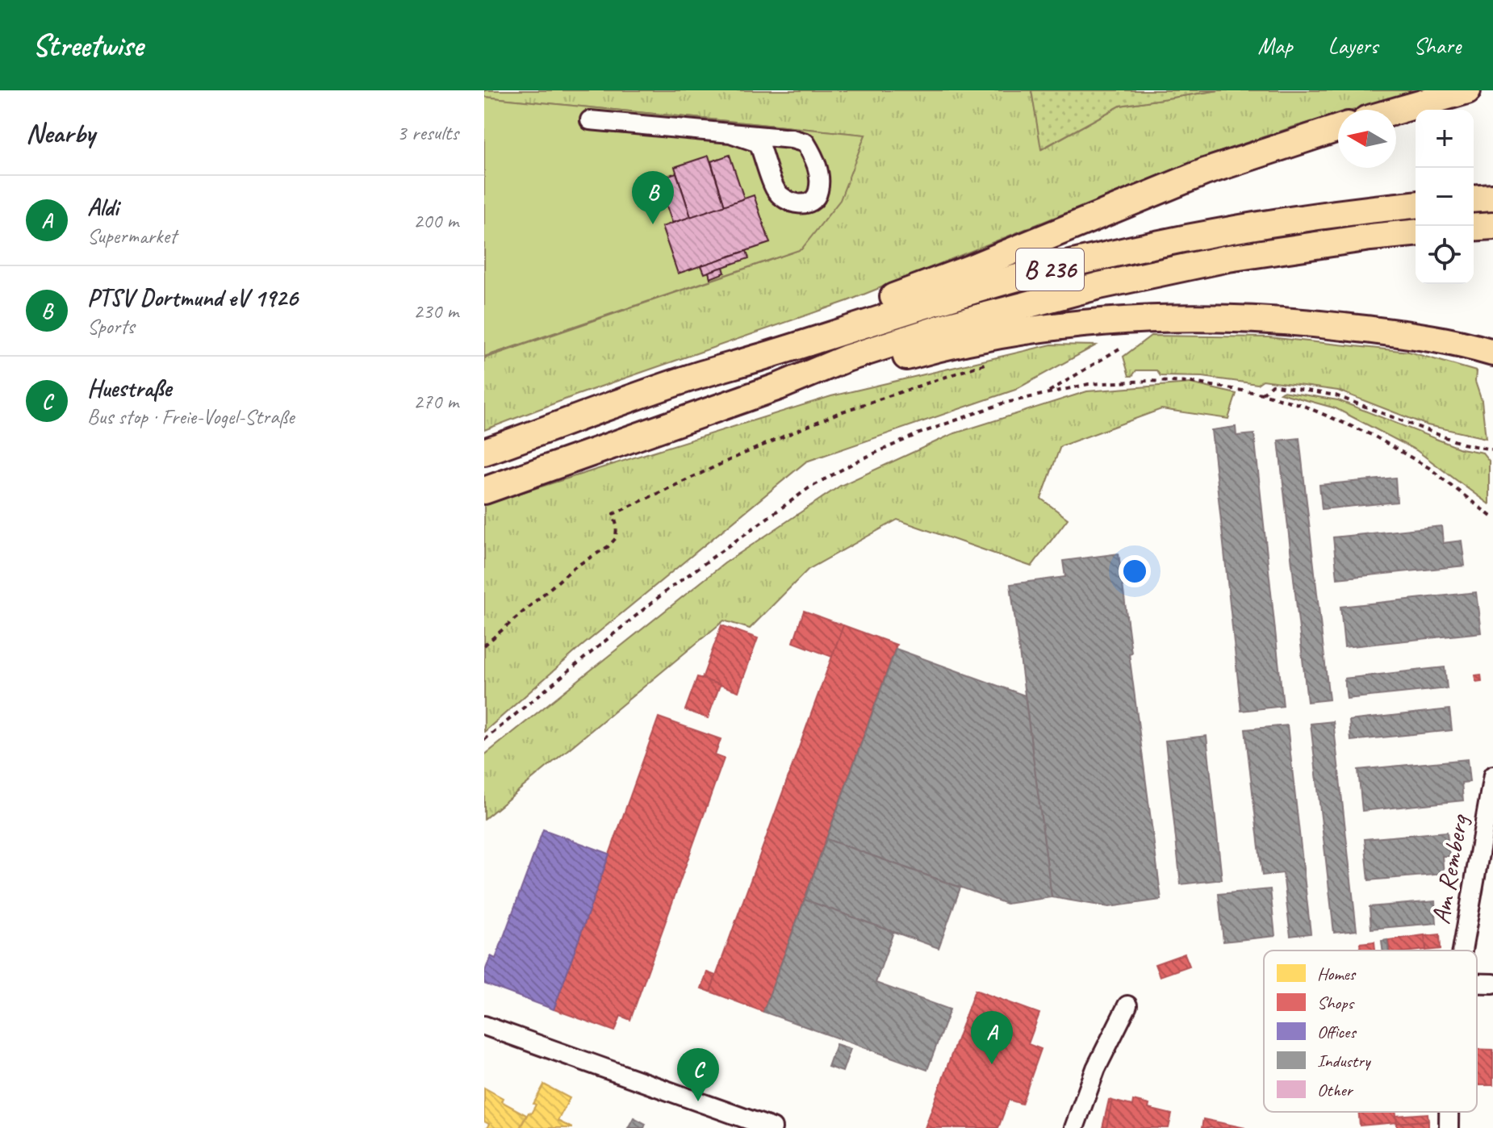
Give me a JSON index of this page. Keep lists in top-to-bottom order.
{
  "streets": {
    "highway": ["B 236"],
    "street": ["Am Remberg"]
  },
  "legend": [
    "Homes",
    "Shops",
    "Offices",
    "Industry",
    "Other"
  ],
  "north": "left",
  "page": {
    "header": "Streetwise",
    "nav": ["Map", "Layers", "Share"],
    "heading": ["Nearby", "3 results"],
    "map_buttons": ["+", "−"],
    "pins": ["B", "A", "C"],
    "list": [
      {
        "mark": "A",
        "name": "Aldi",
        "note": "Supermarket",
        "value": "200 m"
      },
      {
        "mark": "B",
        "name": "PTSV Dortmund eV 1926",
        "note": "Sports",
        "value": "230 m"
      },
      {
        "mark": "C",
        "name": "Huestraße",
        "note": "Bus stop · Freie-Vogel-Straße",
        "value": "270 m"
      }
    ]
  }
}
